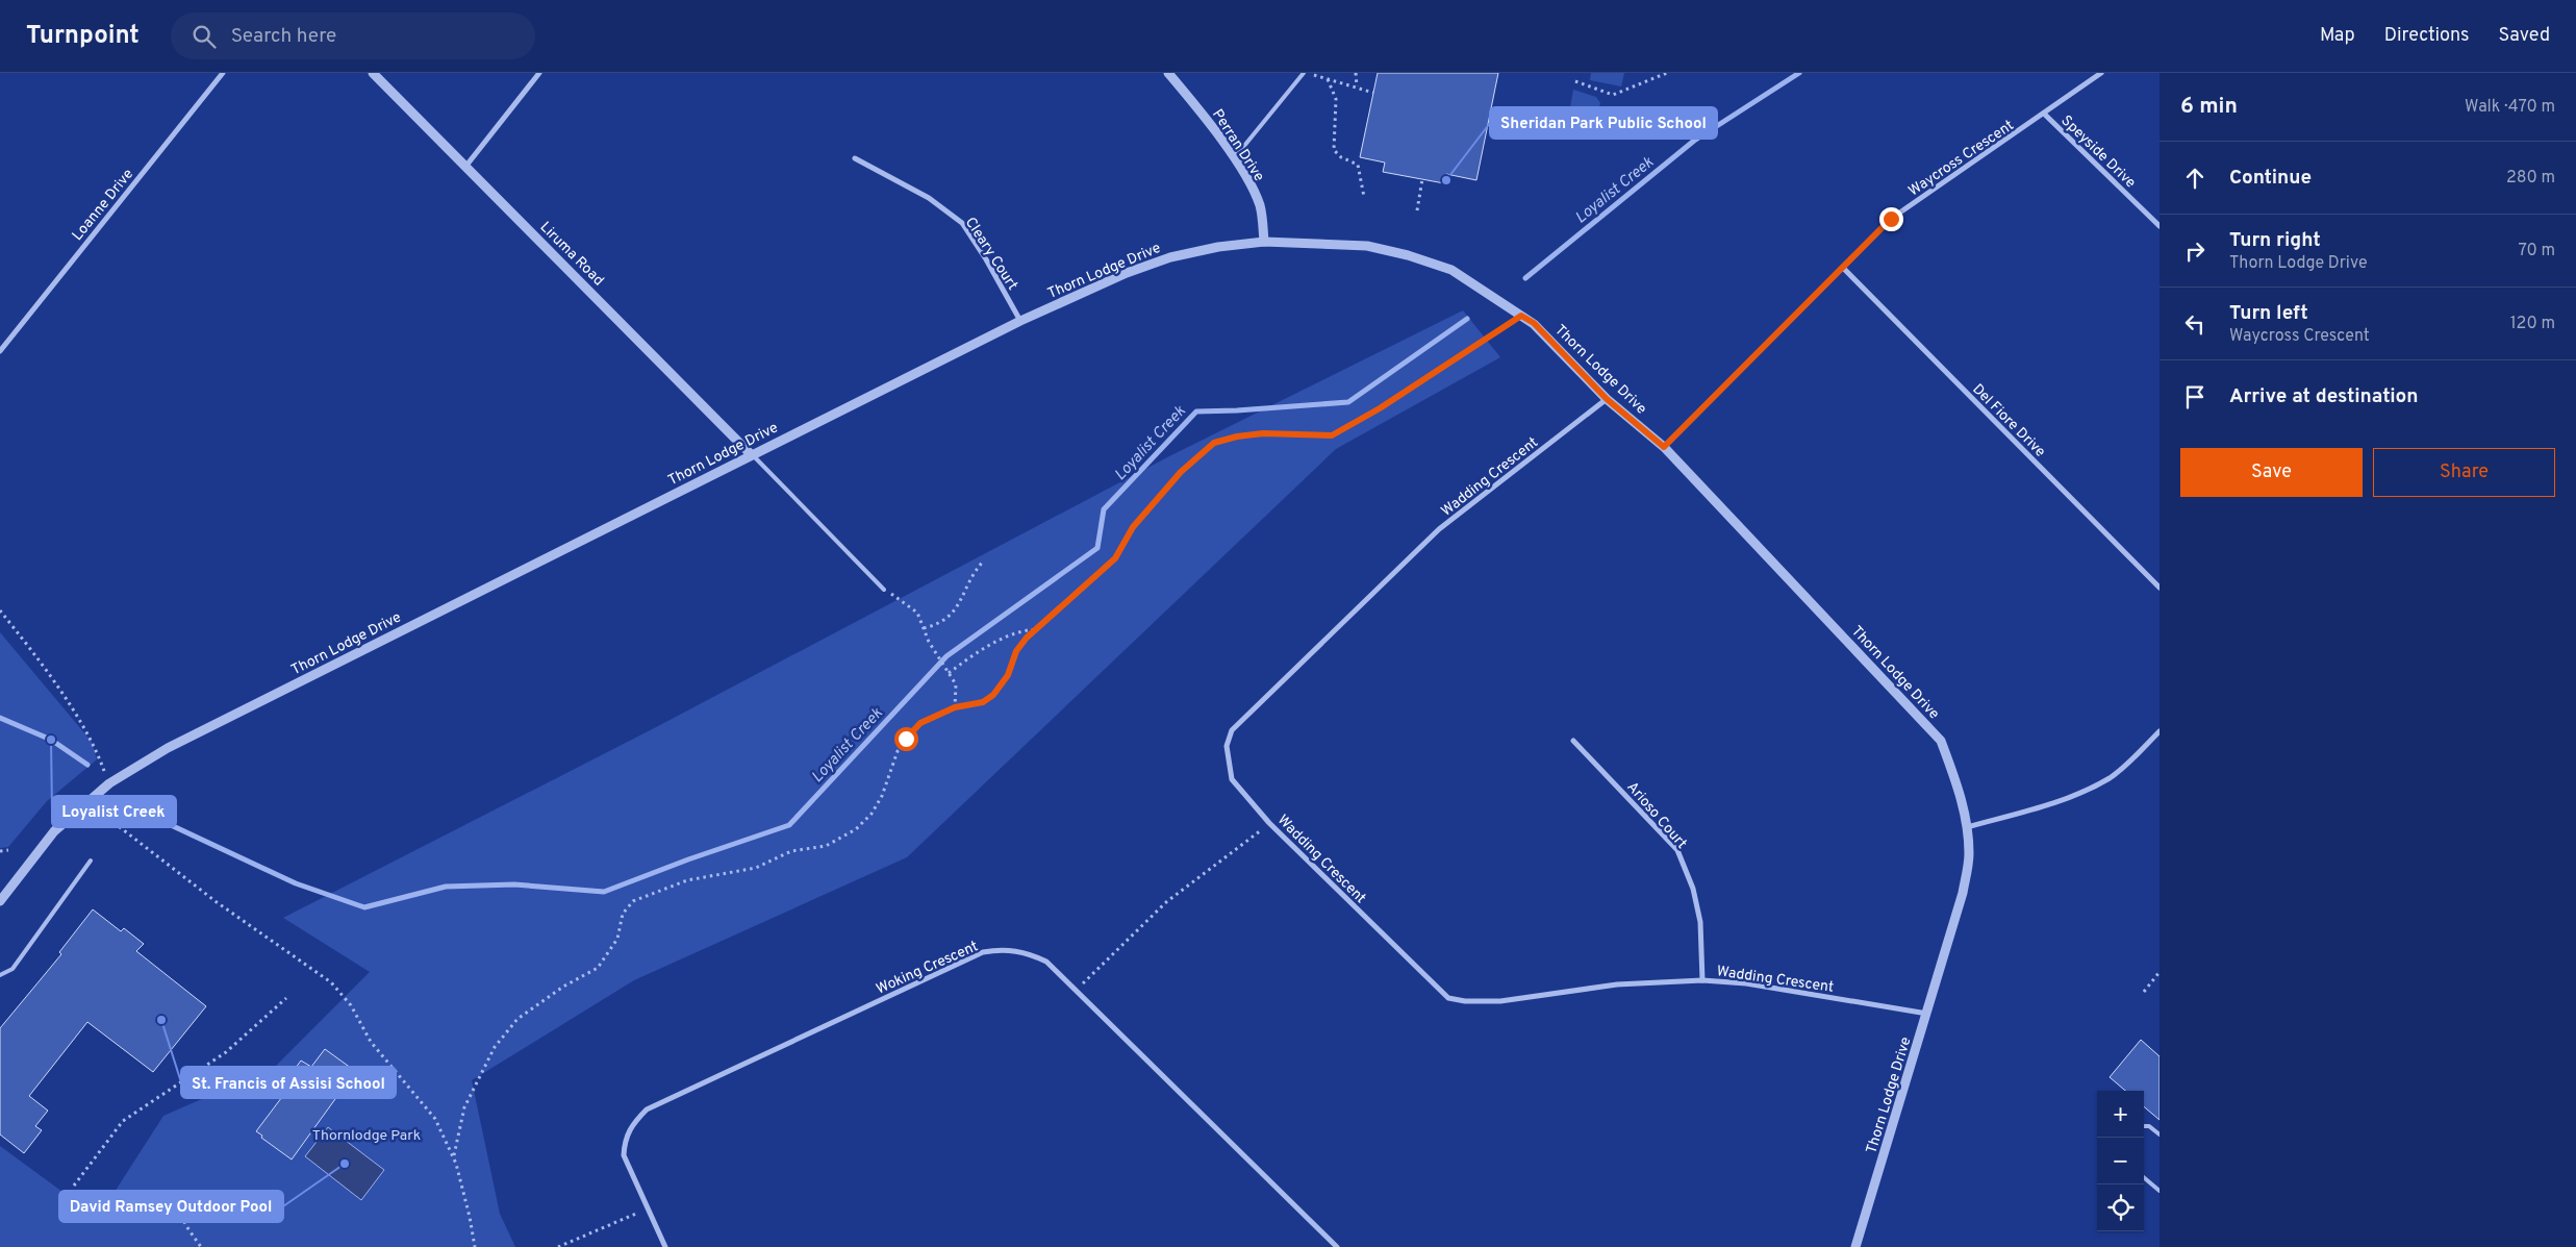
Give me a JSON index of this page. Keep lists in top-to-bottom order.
{
  "streets": {
    "street": [
      "Perran Drive",
      "Speyside Drive",
      "Waycross Crescent",
      "Loanne Drive",
      "Liruma Road",
      "Cleary Court",
      "Thorn Lodge Drive",
      "Del Fiore Drive",
      "Wadding Crescent",
      "Arioso Court",
      "Woking Crescent"
    ]
  },
  "crossings": [
    ["Perran Drive", "Thorn Lodge Drive"],
    ["Speyside Drive", "Waycross Crescent"],
    ["Waycross Crescent", "Thorn Lodge Drive"],
    ["Waycross Crescent", "Del Fiore Drive"],
    ["Liruma Road", "Thorn Lodge Drive"],
    ["Cleary Court", "Thorn Lodge Drive"],
    ["Thorn Lodge Drive", "Wadding Crescent"],
    ["Wadding Crescent", "Arioso Court"]
  ],
  "water": ["Loyalist Creek"],
  "parks": ["Thornlodge Park"],
  "places": [
    "Sheridan Park Public School",
    "Loyalist Creek",
    "St. Francis of Assisi School",
    "David Ramsey Outdoor Pool"
  ],
  "page": {
    "header": "Turnpoint",
    "search": "Search here",
    "nav": ["Map", "Directions", "Saved"],
    "heading": ["6 min", "Walk · 470 m"],
    "list": [
      ["Continue", "280 m"],
      ["Turn right", "Thorn Lodge Drive", "70 m"],
      ["Turn left", "Waycross Crescent", "120 m"],
      "Arrive at destination"
    ],
    "buttons": ["Save", "Share"],
    "map_buttons": ["+", "−"]
  }
}
